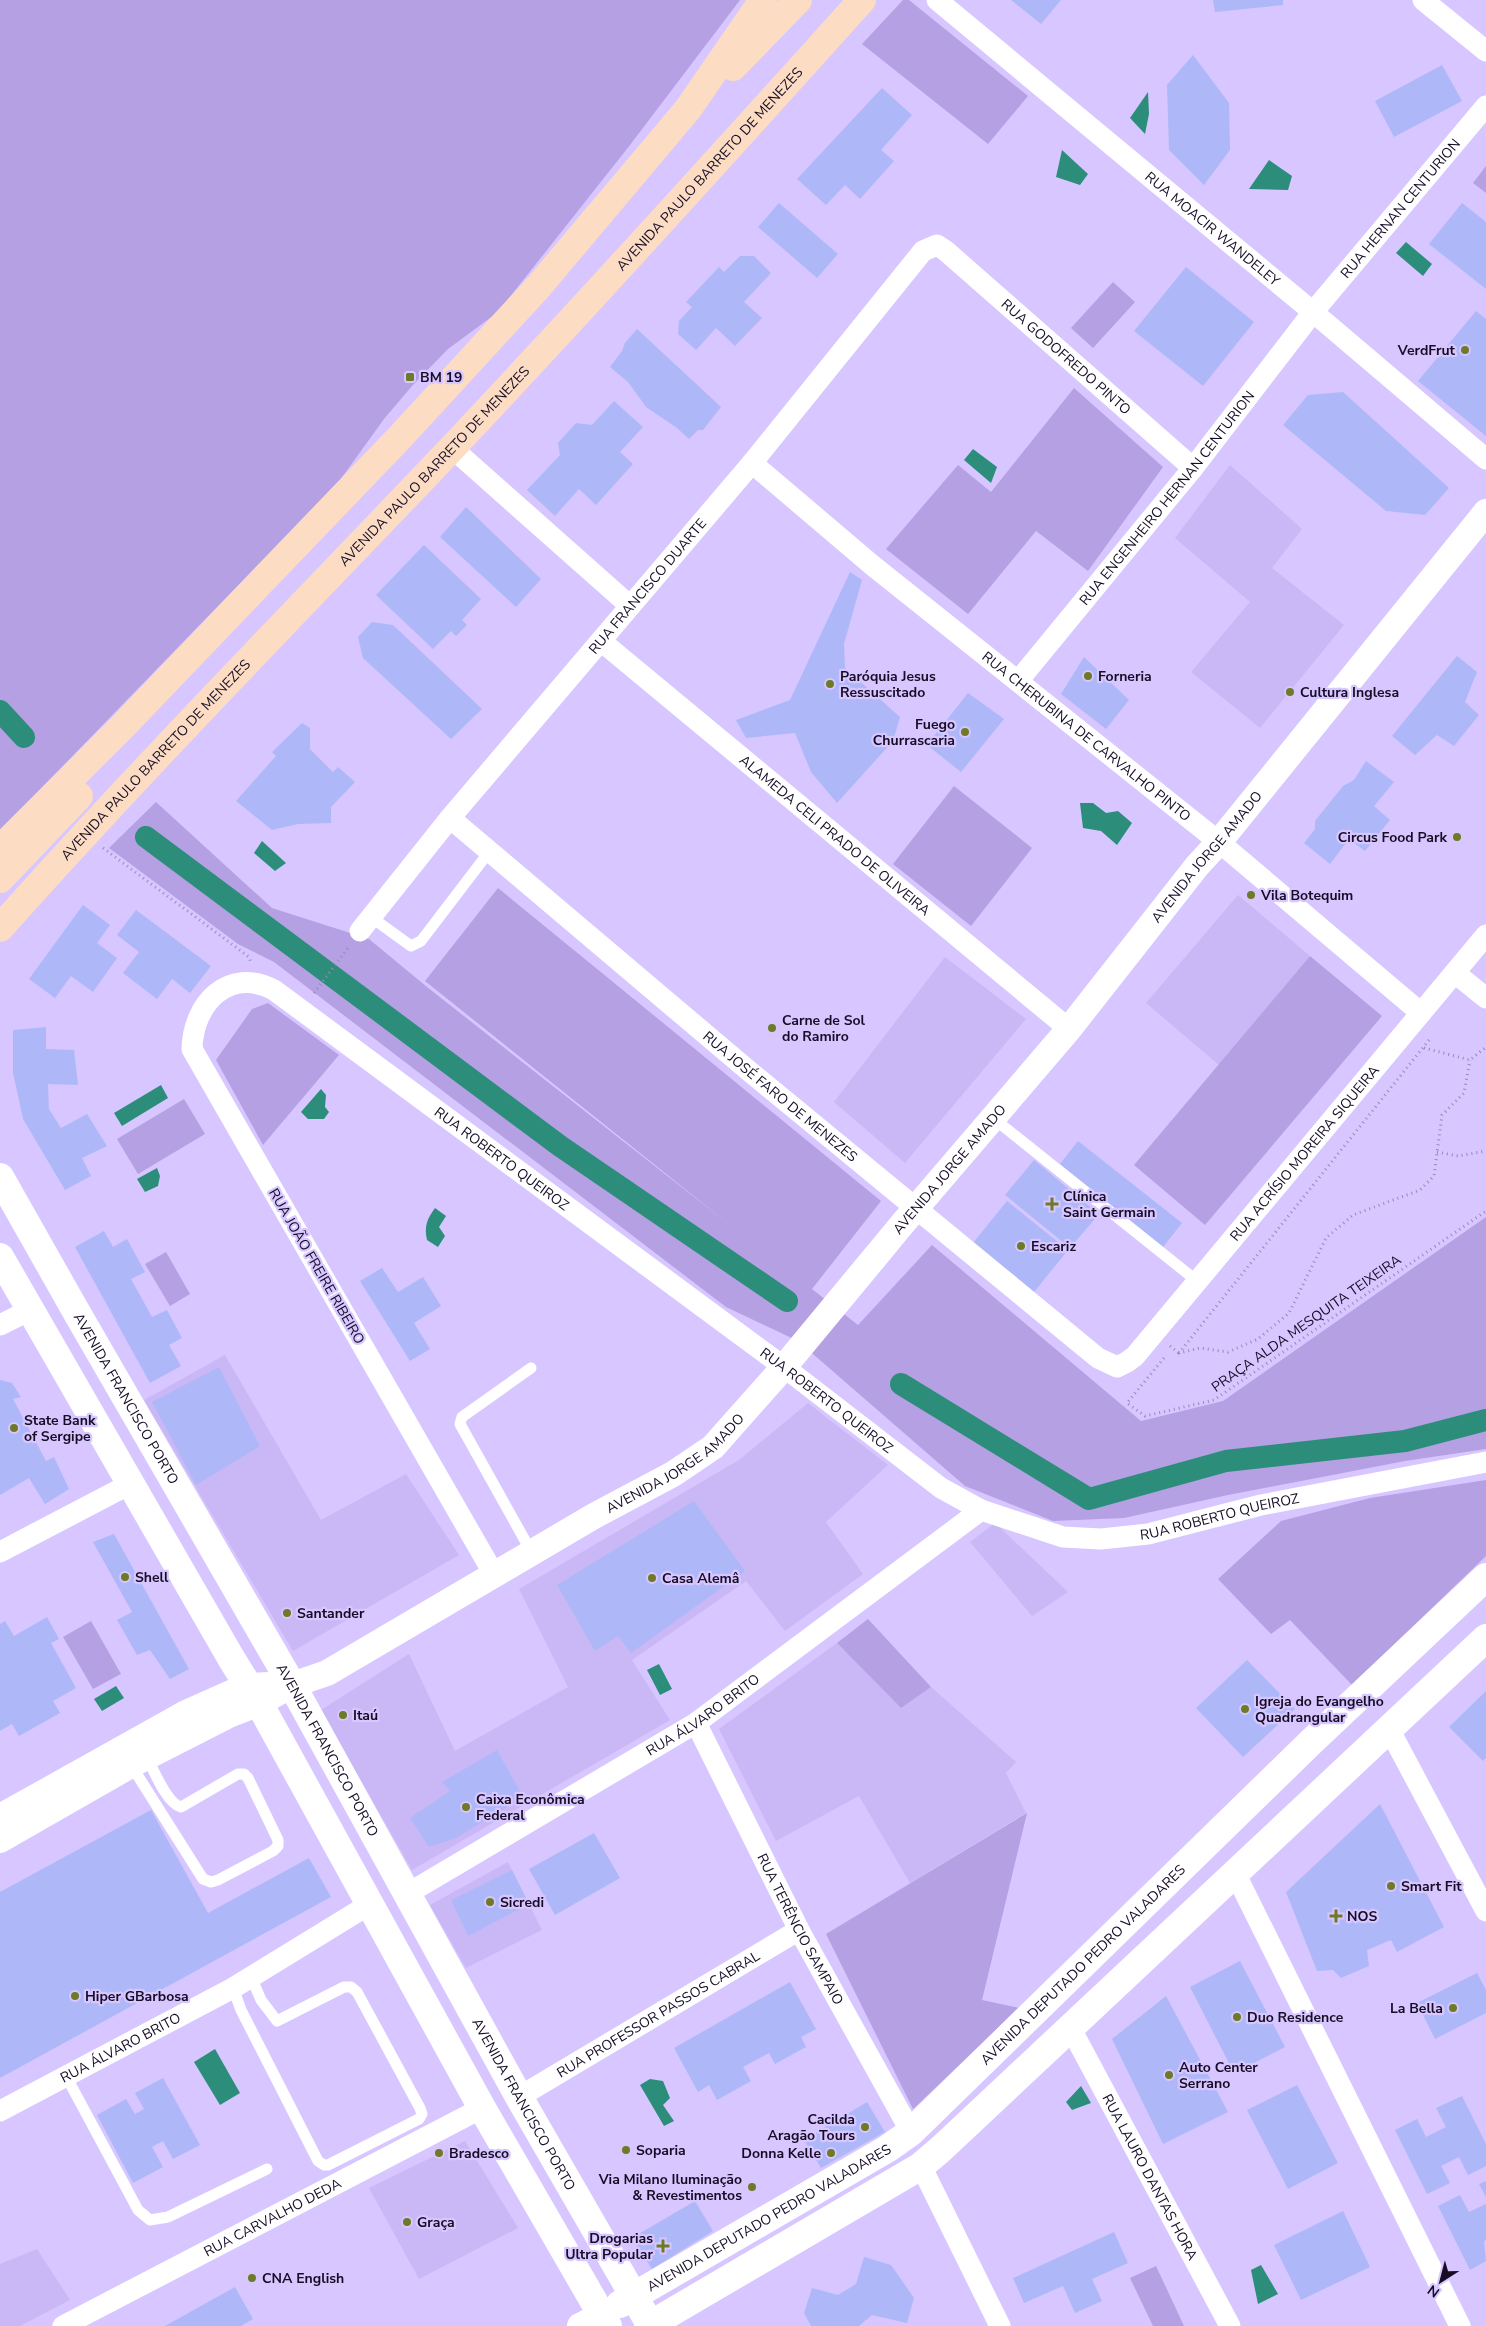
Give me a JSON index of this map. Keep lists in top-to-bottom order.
{
  "streets": {
    "main road": ["AVENIDA PAULO BARRETO DE MENEZES", "AVENIDA FRANCISCO PORTO", "AVENIDA DEPUTADO PEDRO VALADARES"],
    "street": [
      "RUA HERNAN CENTURION",
      "RUA MOACIR WANDELEY",
      "RUA GODOFREDO PINTO",
      "RUA ENGENHEIRO HERNAN CENTURION",
      "RUA FRANCISCO DUARTE",
      "RUA CHERUBINA DE CARVALHO PINTO",
      "ALAMEDA CELI PRADO DE OLIVEIRA",
      "AVENIDA JORGE AMADO",
      "RUA JOSÉ FARO DE MENEZES",
      "RUA ACRÍSIO MOREIRA SIQUEIRA",
      "RUA ROBERTO QUEIROZ",
      "RUA JOÃO FREIRE RIBEIRO",
      "RUA ÁLVARO BRITO",
      "RUA TERÊNCIO SAMPAIO",
      "RUA PROFESSOR PASSOS CABRAL",
      "RUA LAURO DANTAS HORA",
      "RUA CARVALHO DEDA"
    ],
    "path": ["PRAÇA ALDA MESQUITA TEIXEIRA"]
  },
  "crossings": [
    ["RUA HERNAN CENTURION", "RUA MOACIR WANDELEY"],
    ["RUA HERNAN CENTURION", "RUA ENGENHEIRO HERNAN CENTURION"],
    ["RUA MOACIR WANDELEY", "RUA ENGENHEIRO HERNAN CENTURION"],
    ["RUA GODOFREDO PINTO", "RUA ENGENHEIRO HERNAN CENTURION"],
    ["RUA GODOFREDO PINTO", "RUA FRANCISCO DUARTE"],
    ["RUA ENGENHEIRO HERNAN CENTURION", "RUA CHERUBINA DE CARVALHO PINTO"],
    ["RUA FRANCISCO DUARTE", "RUA CHERUBINA DE CARVALHO PINTO"],
    ["RUA FRANCISCO DUARTE", "ALAMEDA CELI PRADO DE OLIVEIRA"],
    ["RUA FRANCISCO DUARTE", "RUA JOSÉ FARO DE MENEZES"],
    ["RUA CHERUBINA DE CARVALHO PINTO", "AVENIDA JORGE AMADO"],
    ["RUA CHERUBINA DE CARVALHO PINTO", "RUA ACRÍSIO MOREIRA SIQUEIRA"],
    ["ALAMEDA CELI PRADO DE OLIVEIRA", "AVENIDA JORGE AMADO"],
    ["AVENIDA JORGE AMADO", "RUA JOSÉ FARO DE MENEZES"],
    ["AVENIDA JORGE AMADO", "RUA ROBERTO QUEIROZ"],
    ["AVENIDA JORGE AMADO", "RUA JOÃO FREIRE RIBEIRO"],
    ["AVENIDA JORGE AMADO", "AVENIDA FRANCISCO PORTO"],
    ["RUA JOSÉ FARO DE MENEZES", "RUA ACRÍSIO MOREIRA SIQUEIRA"],
    ["RUA ROBERTO QUEIROZ", "RUA JOÃO FREIRE RIBEIRO"],
    ["RUA ROBERTO QUEIROZ", "RUA ÁLVARO BRITO"],
    ["AVENIDA FRANCISCO PORTO", "RUA ÁLVARO BRITO"],
    ["AVENIDA FRANCISCO PORTO", "AVENIDA DEPUTADO PEDRO VALADARES"],
    ["AVENIDA FRANCISCO PORTO", "RUA PROFESSOR PASSOS CABRAL"],
    ["RUA ÁLVARO BRITO", "RUA TERÊNCIO SAMPAIO"],
    ["RUA TERÊNCIO SAMPAIO", "AVENIDA DEPUTADO PEDRO VALADARES"],
    ["RUA TERÊNCIO SAMPAIO", "RUA PROFESSOR PASSOS CABRAL"]
  ],
  "places": {
    "other": [
      "VerdFrut",
      "Forneria",
      "Paróquia Jesus Ressuscitado",
      "Cultura Inglesa",
      "Fuego Churrascaria",
      "Circus Food Park",
      "Vila Botequim",
      "Carne de Sol do Ramiro",
      "Escariz",
      "State Bank of Sergipe",
      "Shell",
      "Casa Alemâ",
      "Santander",
      "Igreja do Evangelho Quadrangular",
      "Itaú",
      "Caixa Econômica Federal",
      "Smart Fit",
      "Sicredi",
      "Hiper GBarbosa",
      "La Bella",
      "Duo Residence",
      "Auto Center Serrano",
      "Cacilda Aragão Tours",
      "Soparia",
      "Bradesco",
      "Donna Kelle",
      "Via Milano Iluminação & Revestimentos",
      "Graça",
      "CNA English"
    ],
    "transit": ["BM 19"],
    "health": ["Clínica Saint Germain", "NOS", "Drogarias Ultra Popular"]
  },
  "north": "bottom left"
}
